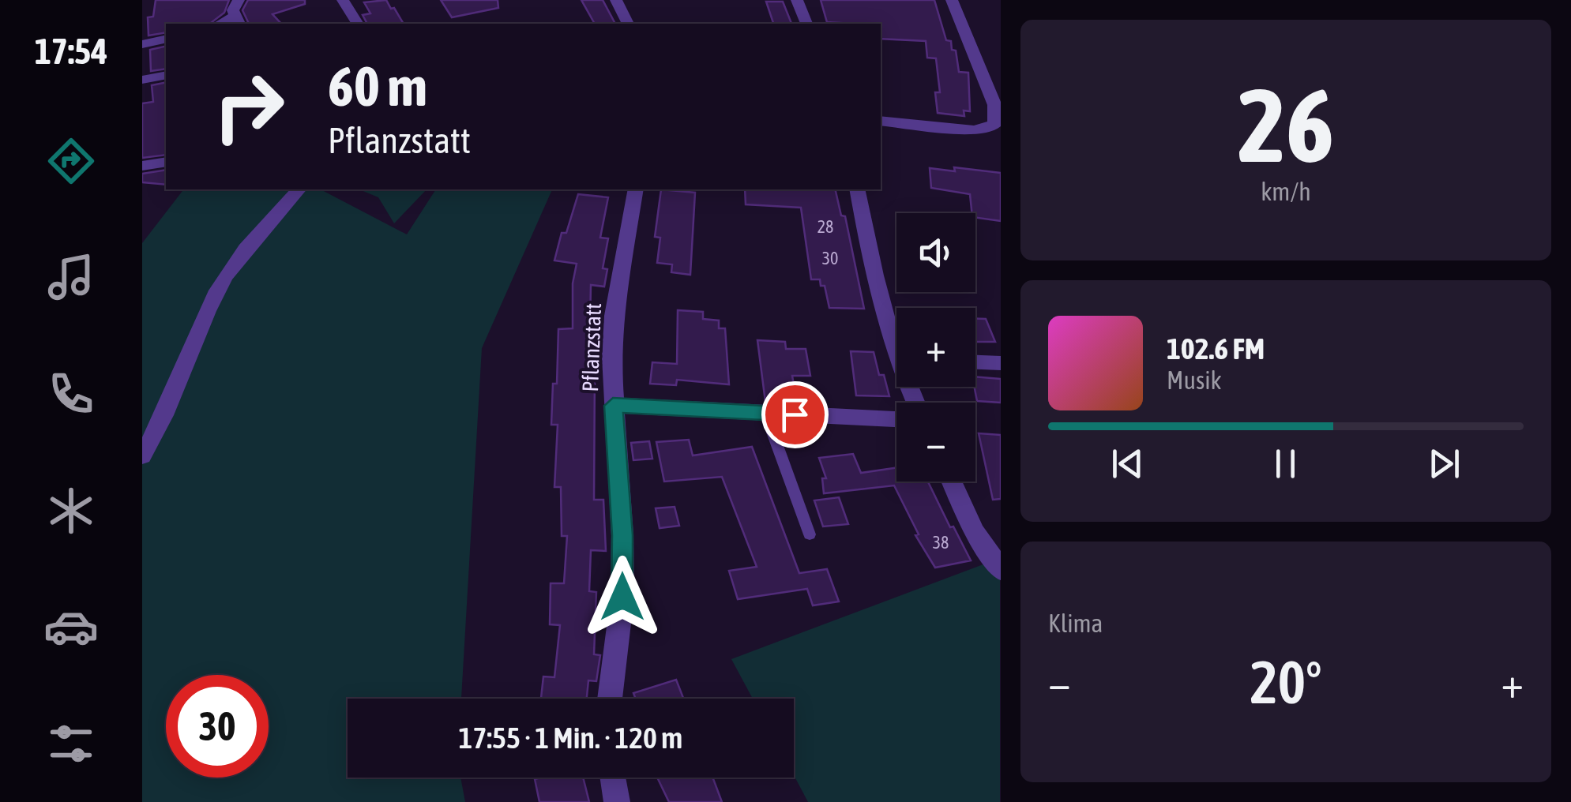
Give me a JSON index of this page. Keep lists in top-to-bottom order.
{
  "streets": {
    "street": ["Pflanzstatt"]
  },
  "house_numbers": ["28", "30", "38"],
  "page": {
    "tabs": "17:54",
    "tile": [
      ["26", "km/h"],
      "Klima"
    ],
    "turn": ["60 m", "Pflanzstatt"],
    "map_buttons": ["+", "−"],
    "song": ["102.6 FM", "Musik"],
    "heat": ["−", "20°", "+"],
    "limit": "30",
    "trip": "17:55 · 1 Min. · 120 m"
  }
}
